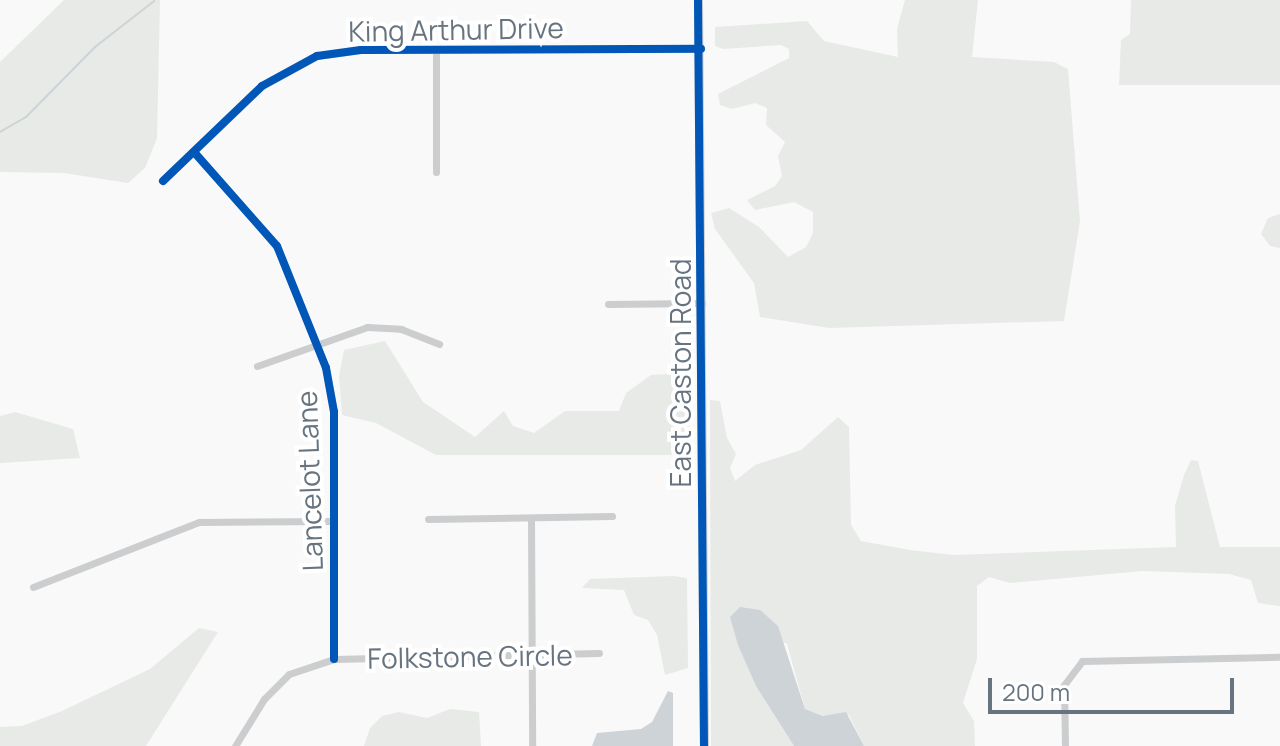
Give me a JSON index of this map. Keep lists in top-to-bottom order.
{
  "streets": {
    "street": [
      "King Arthur Drive",
      "East Caston Road",
      "Lancelot Lane",
      "Folkstone Circle"
    ]
  },
  "crossings": [
    ["King Arthur Drive", "East Caston Road"],
    ["King Arthur Drive", "Lancelot Lane"],
    ["Lancelot Lane", "Folkstone Circle"]
  ],
  "scale_bar": "200 m"
}
